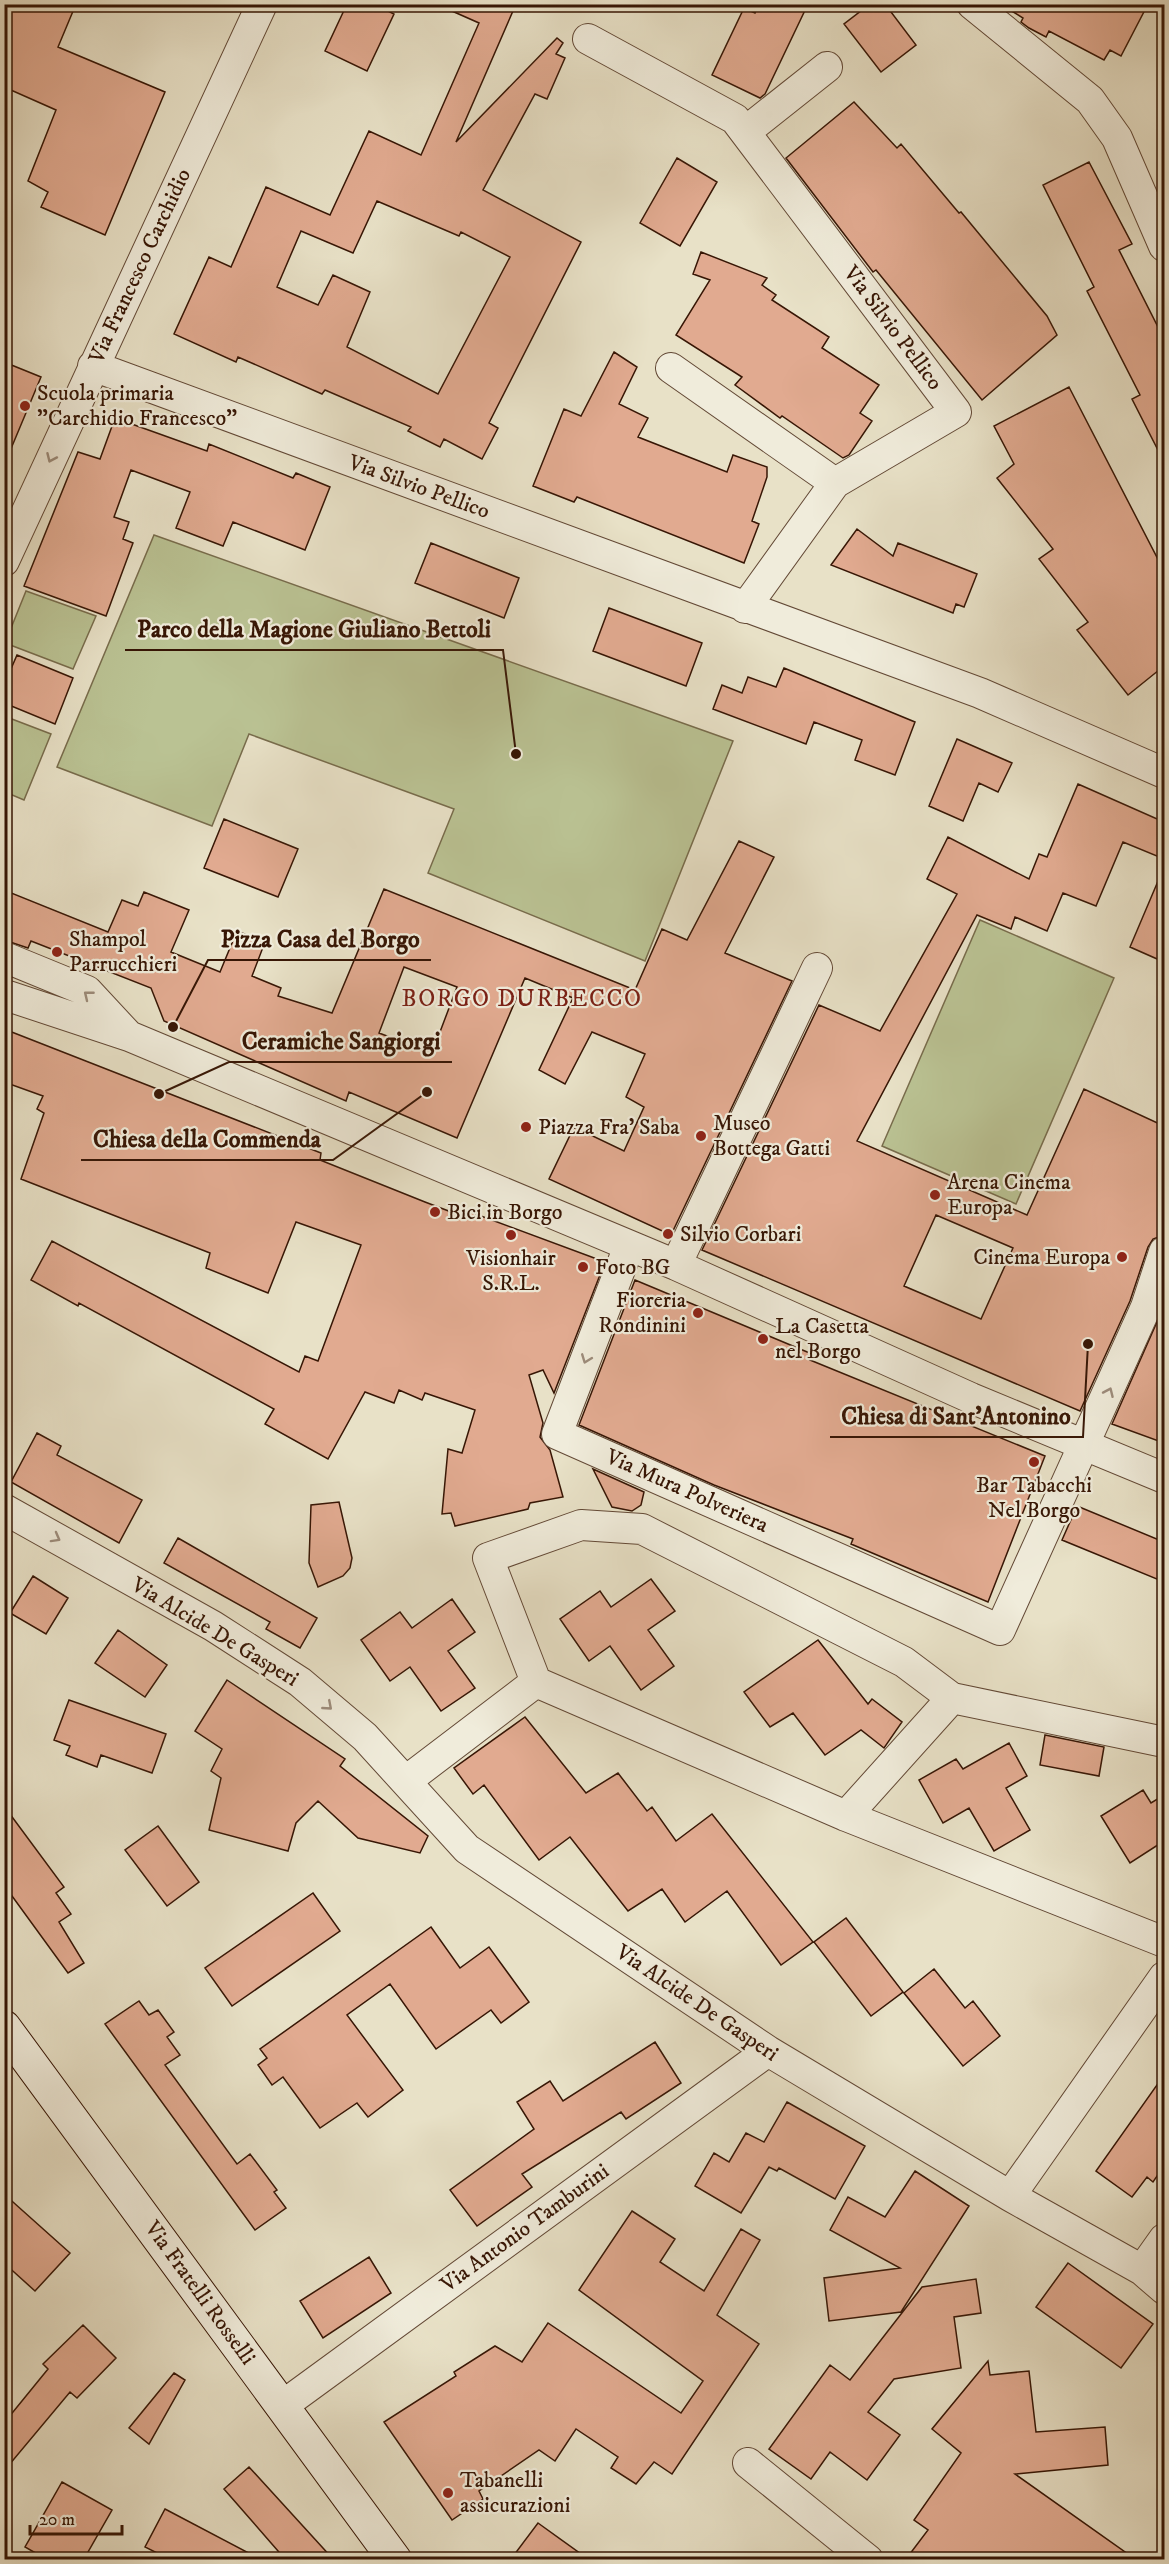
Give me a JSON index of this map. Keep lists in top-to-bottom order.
{
  "streets": {
    "main road": ["Via Fratelli Rosselli"],
    "street": [
      "Via Francesco Carchidio",
      "Via Silvio Pellico",
      "Via Mura Polveriera",
      "Via Alcide De Gasperi",
      "Via Antonio Tamburini"
    ]
  },
  "crossings": [
    ["Via Francesco Carchidio", "Via Silvio Pellico"],
    ["Via Alcide De Gasperi", "Via Antonio Tamburini"],
    ["Via Antonio Tamburini", "Via Fratelli Rosselli"]
  ],
  "districts": ["BORGO DURBECCO"],
  "places": [
    "Scuola primaria \"Carchidio Francesco\"",
    "Parco della Magione Giuliano Bettoli",
    "Shampol Parrucchieri",
    "Pizza Casa del Borgo",
    "Chiesa della Commenda",
    "Ceramiche Sangiorgi",
    "Piazza Fra' Saba",
    "Museo Bottega Gatti",
    "Arena Cinema Europa",
    "Bici in Borgo",
    "Silvio Corbari",
    "Visionhair S.R.L.",
    "Cinema Europa",
    "Foto BG",
    "Fioreria Rondinini",
    "La Casetta nel Borgo",
    "Chiesa di Sant'Antonino",
    "Bar Tabacchi Nel Borgo",
    "Tabanelli assicurazioni"
  ],
  "scale_bar": "20 m"
}
